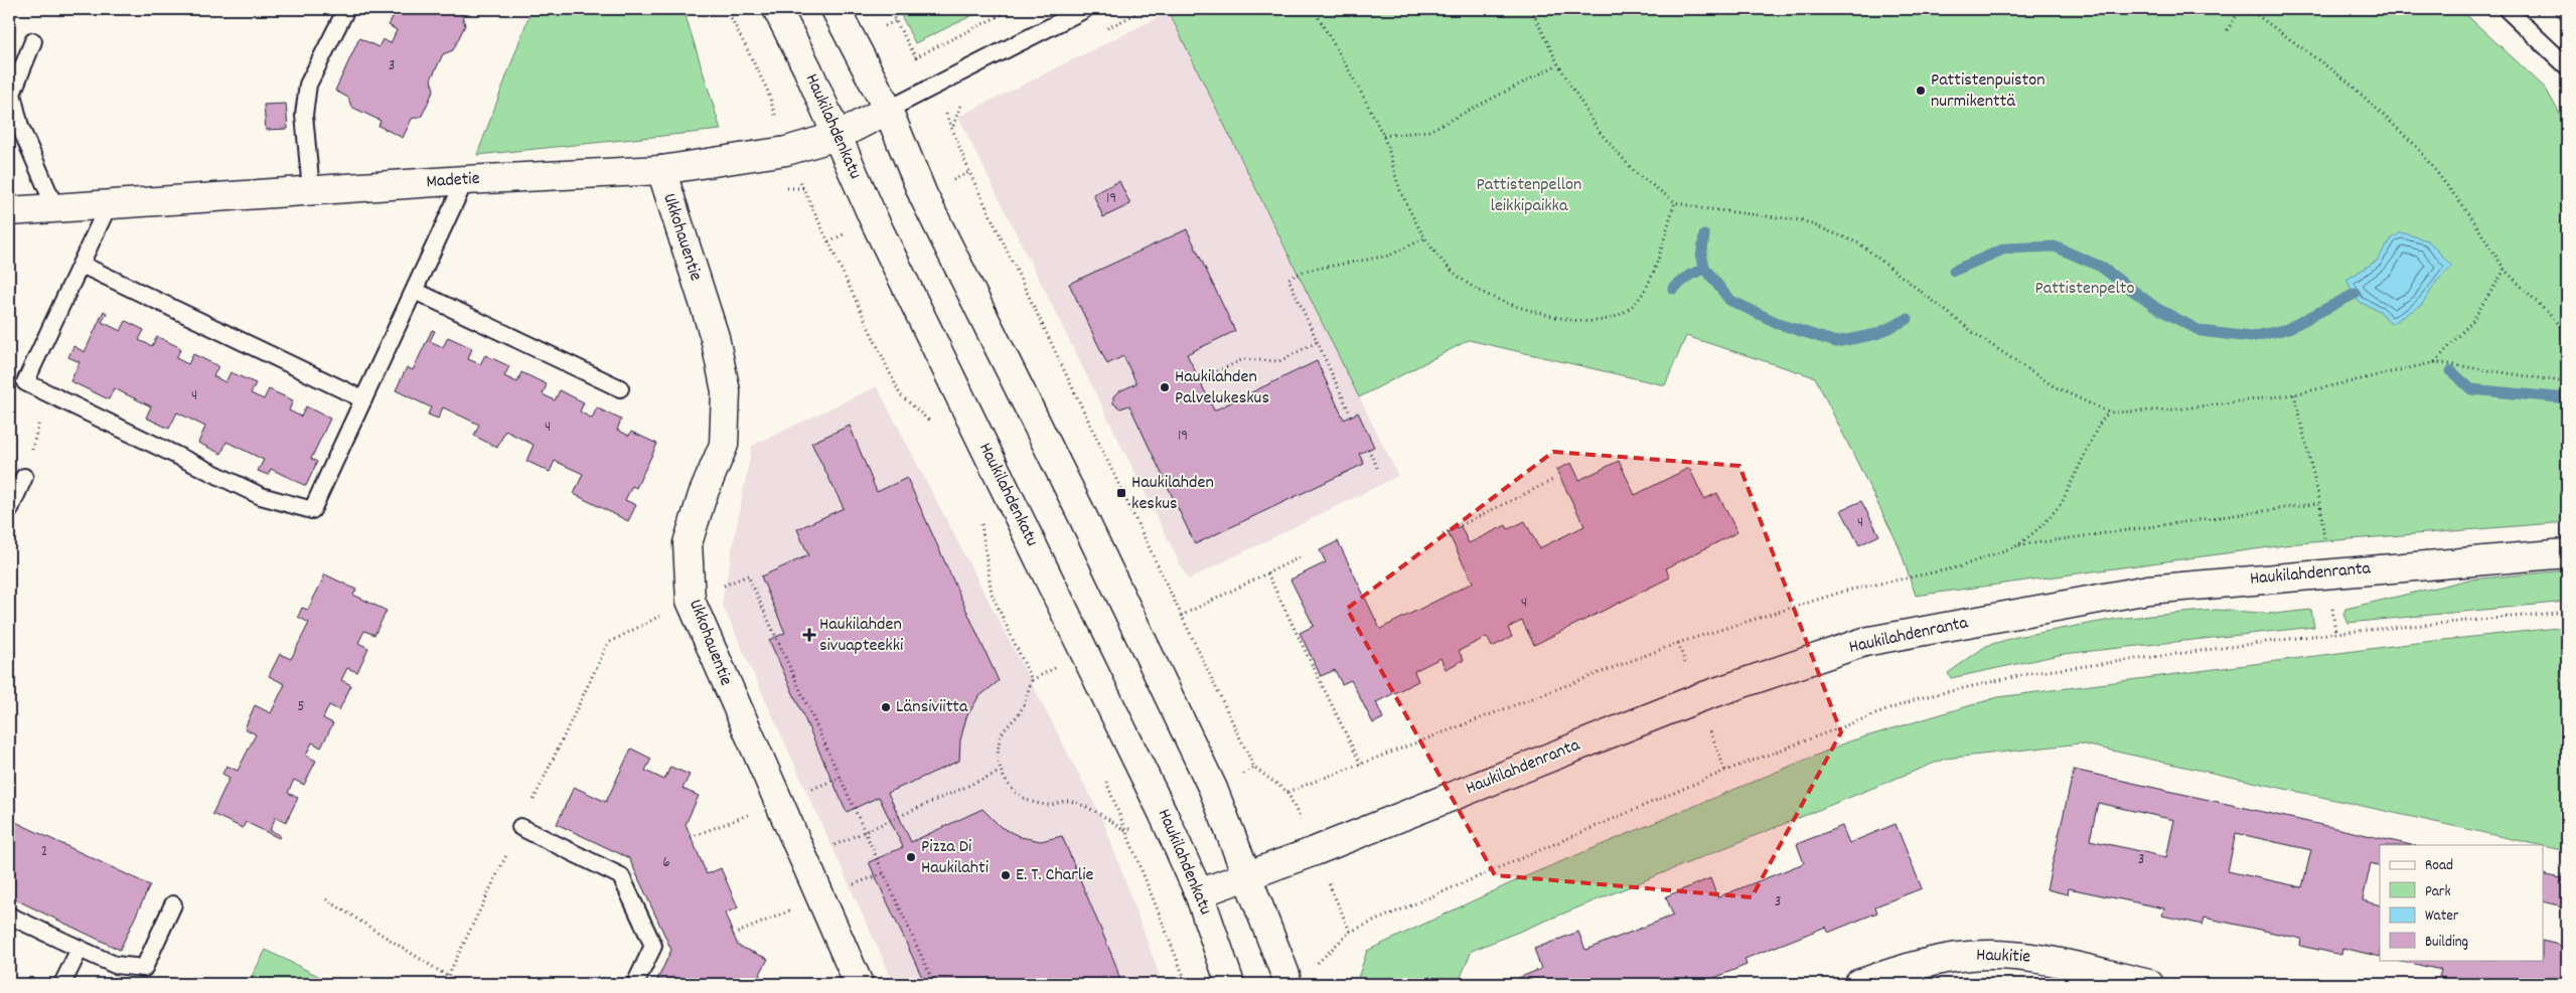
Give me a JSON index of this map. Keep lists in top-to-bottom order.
{
  "streets": {
    "street": [
      "Haukilahdenkatu",
      "Madetie",
      "Ukkohauentie",
      "Haukilahdenranta",
      "Haukitie"
    ]
  },
  "crossings": [
    ["Haukilahdenkatu", "Madetie"],
    ["Haukilahdenkatu", "Haukilahdenranta"],
    ["Madetie", "Ukkohauentie"]
  ],
  "parks": ["Pattistenpellon leikkipaikka", "Pattistenpelto"],
  "places": {
    "other": [
      "Pattistenpuiston nurmikenttä",
      "Haukilahden Palvelukeskus",
      "Länsiviitta",
      "Pizza Di Haukilahti",
      "E. T. Charlie"
    ],
    "transit": ["Haukilahden keskus"],
    "health": ["Haukilahden sivuapteekki"]
  },
  "house_numbers": [
    "3",
    "19",
    "4",
    "4",
    "19",
    "4",
    "4",
    "5",
    "2",
    "3",
    "6",
    "3"
  ],
  "legend": [
    "Road",
    "Park",
    "Water",
    "Building"
  ]
}
